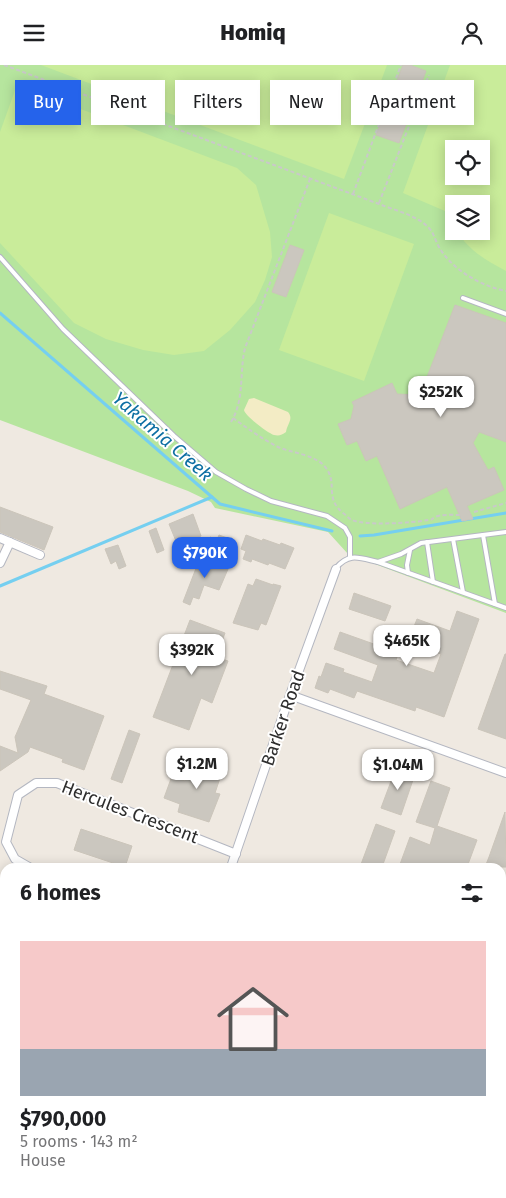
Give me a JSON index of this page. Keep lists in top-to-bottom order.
{
  "streets": {
    "street": ["Barker Road", "Hercules Crescent"]
  },
  "crossings": [
    ["Barker Road", "Hercules Crescent"]
  ],
  "water": ["Yakamia Creek"],
  "page": {
    "header": "Homiq",
    "chip": [
      "Buy",
      "Rent",
      "Filters",
      "New",
      "Apartment"
    ],
    "price": [
      "$252K",
      "$790K",
      "$465K",
      "$392K",
      "$1.2M",
      "$1.04M"
    ],
    "heading": "6 homes",
    "list": [
      {
        "name": "$790,000",
        "note": "5 rooms · 143 m² · House"
      }
    ]
  }
}
